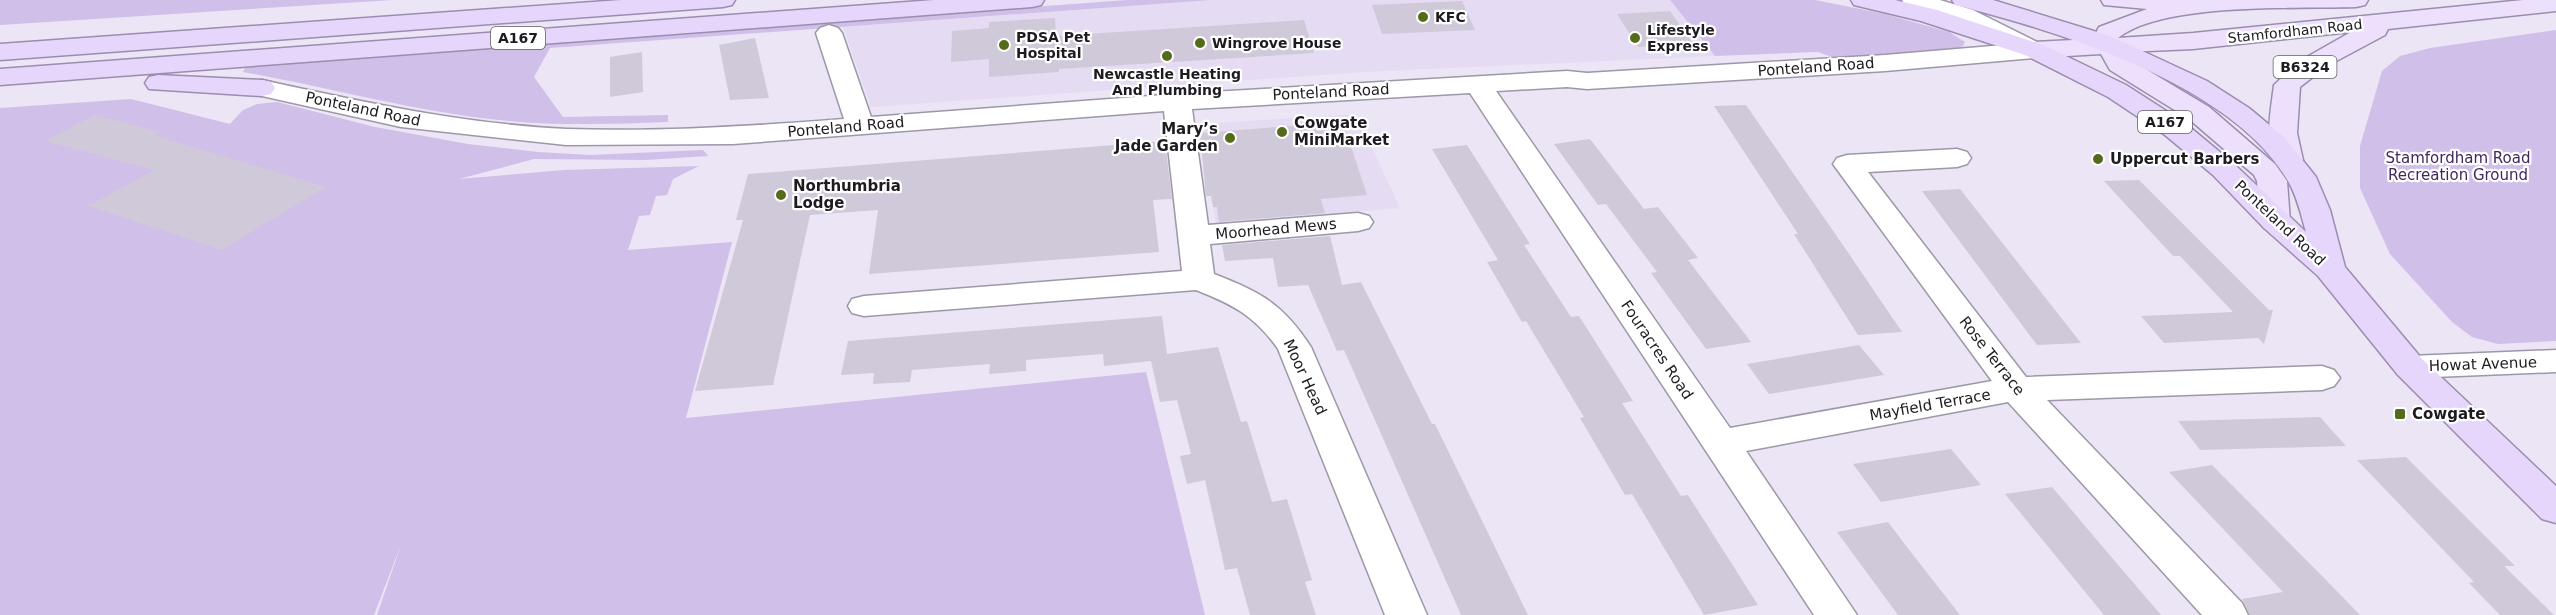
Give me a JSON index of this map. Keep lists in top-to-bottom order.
{
  "streets": {
    "highway": ["A167", "Ponteland Road"],
    "main road": ["Stamfordham Road", "B6324"],
    "street": [
      "Moorhead Mews",
      "Fouracres Road",
      "Rose Terrace",
      "Howat Avenue",
      "Moor Head",
      "Mayfield Terrace"
    ]
  },
  "crossings": [
    ["Stamfordham Road", "A167"],
    ["Stamfordham Road", "Ponteland Road"],
    ["Stamfordham Road", "B6324"],
    ["A167", "Ponteland Road"],
    ["Ponteland Road", "B6324"],
    ["Ponteland Road", "Fouracres Road"],
    ["Ponteland Road", "Howat Avenue"],
    ["Fouracres Road", "Mayfield Terrace"],
    ["Rose Terrace", "Mayfield Terrace"]
  ],
  "parks": ["Stamfordham Road Recreation Ground"],
  "places": {
    "other": [
      "KFC",
      "Lifestyle Express",
      "Wingrove House",
      "PDSA Pet Hospital",
      "Newcastle Heating And Plumbing",
      "Cowgate MiniMarket",
      "Mary’s Jade Garden",
      "Uppercut Barbers",
      "Northumbria Lodge"
    ],
    "transit": ["Cowgate"]
  }
}
